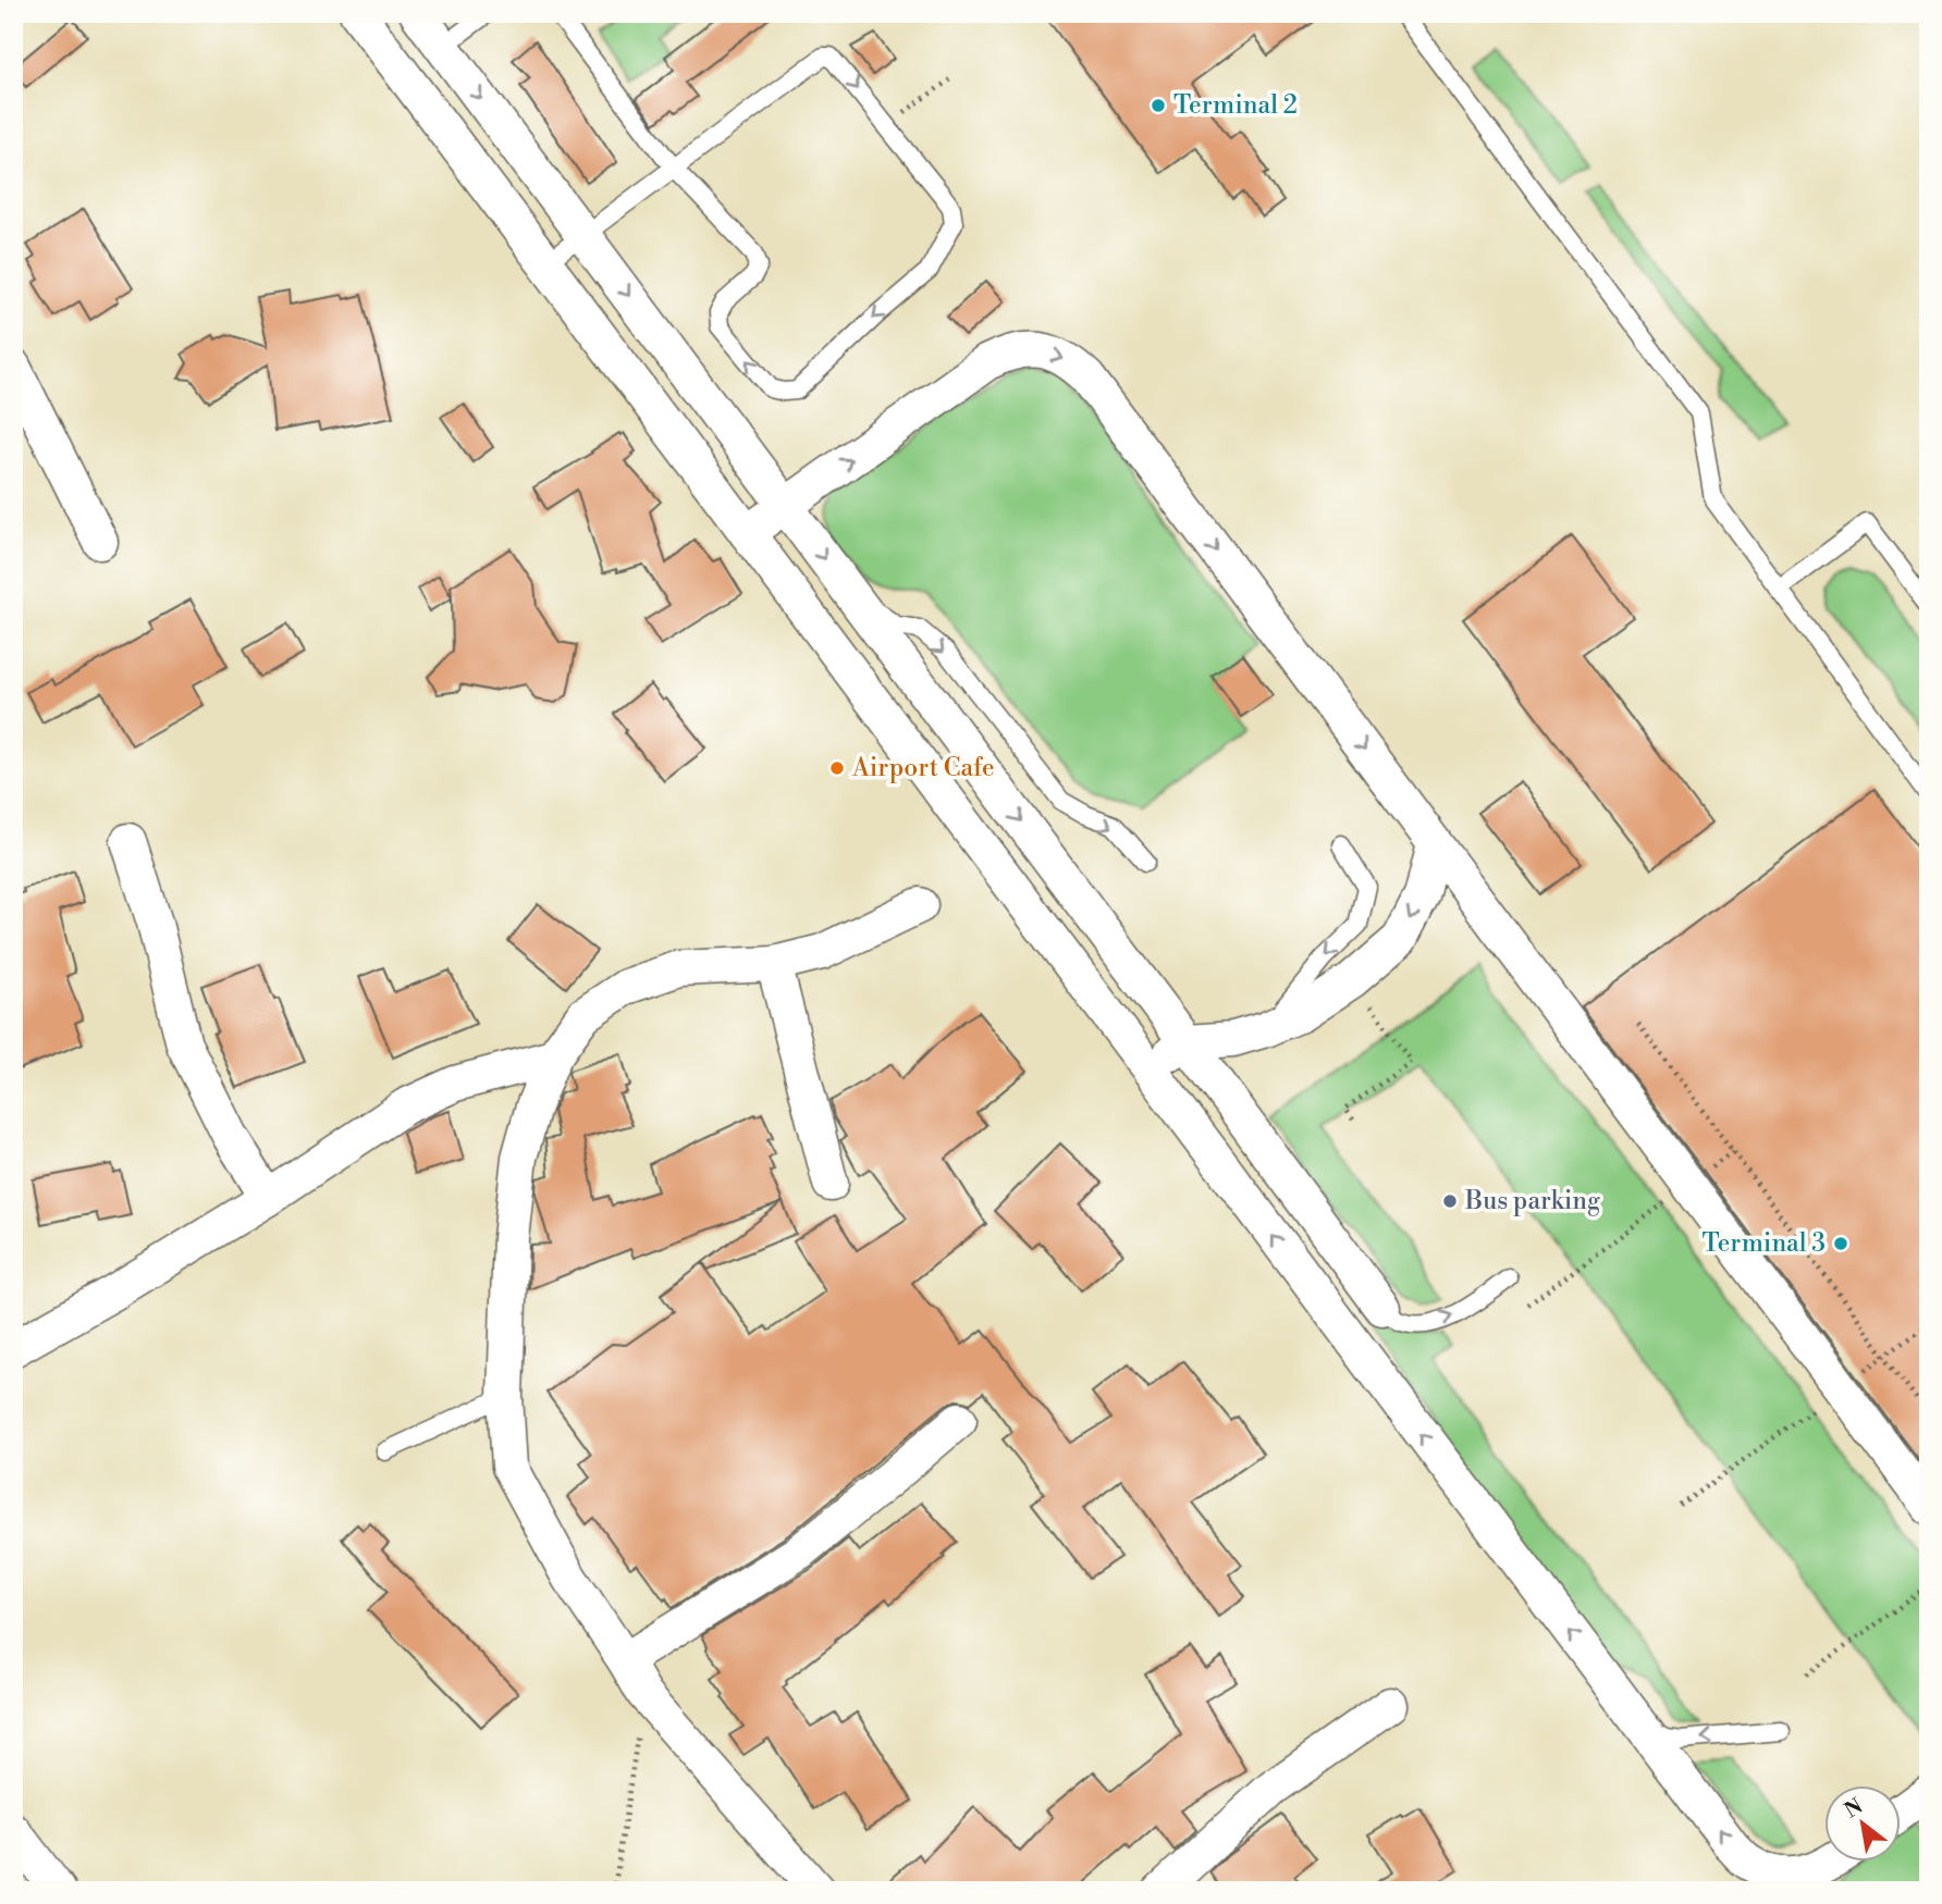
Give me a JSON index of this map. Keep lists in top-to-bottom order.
{
  "places": [
    "Terminal 2",
    "Airport Cafe",
    "Bus parking",
    "Terminal 3"
  ],
  "north": "top left"
}
